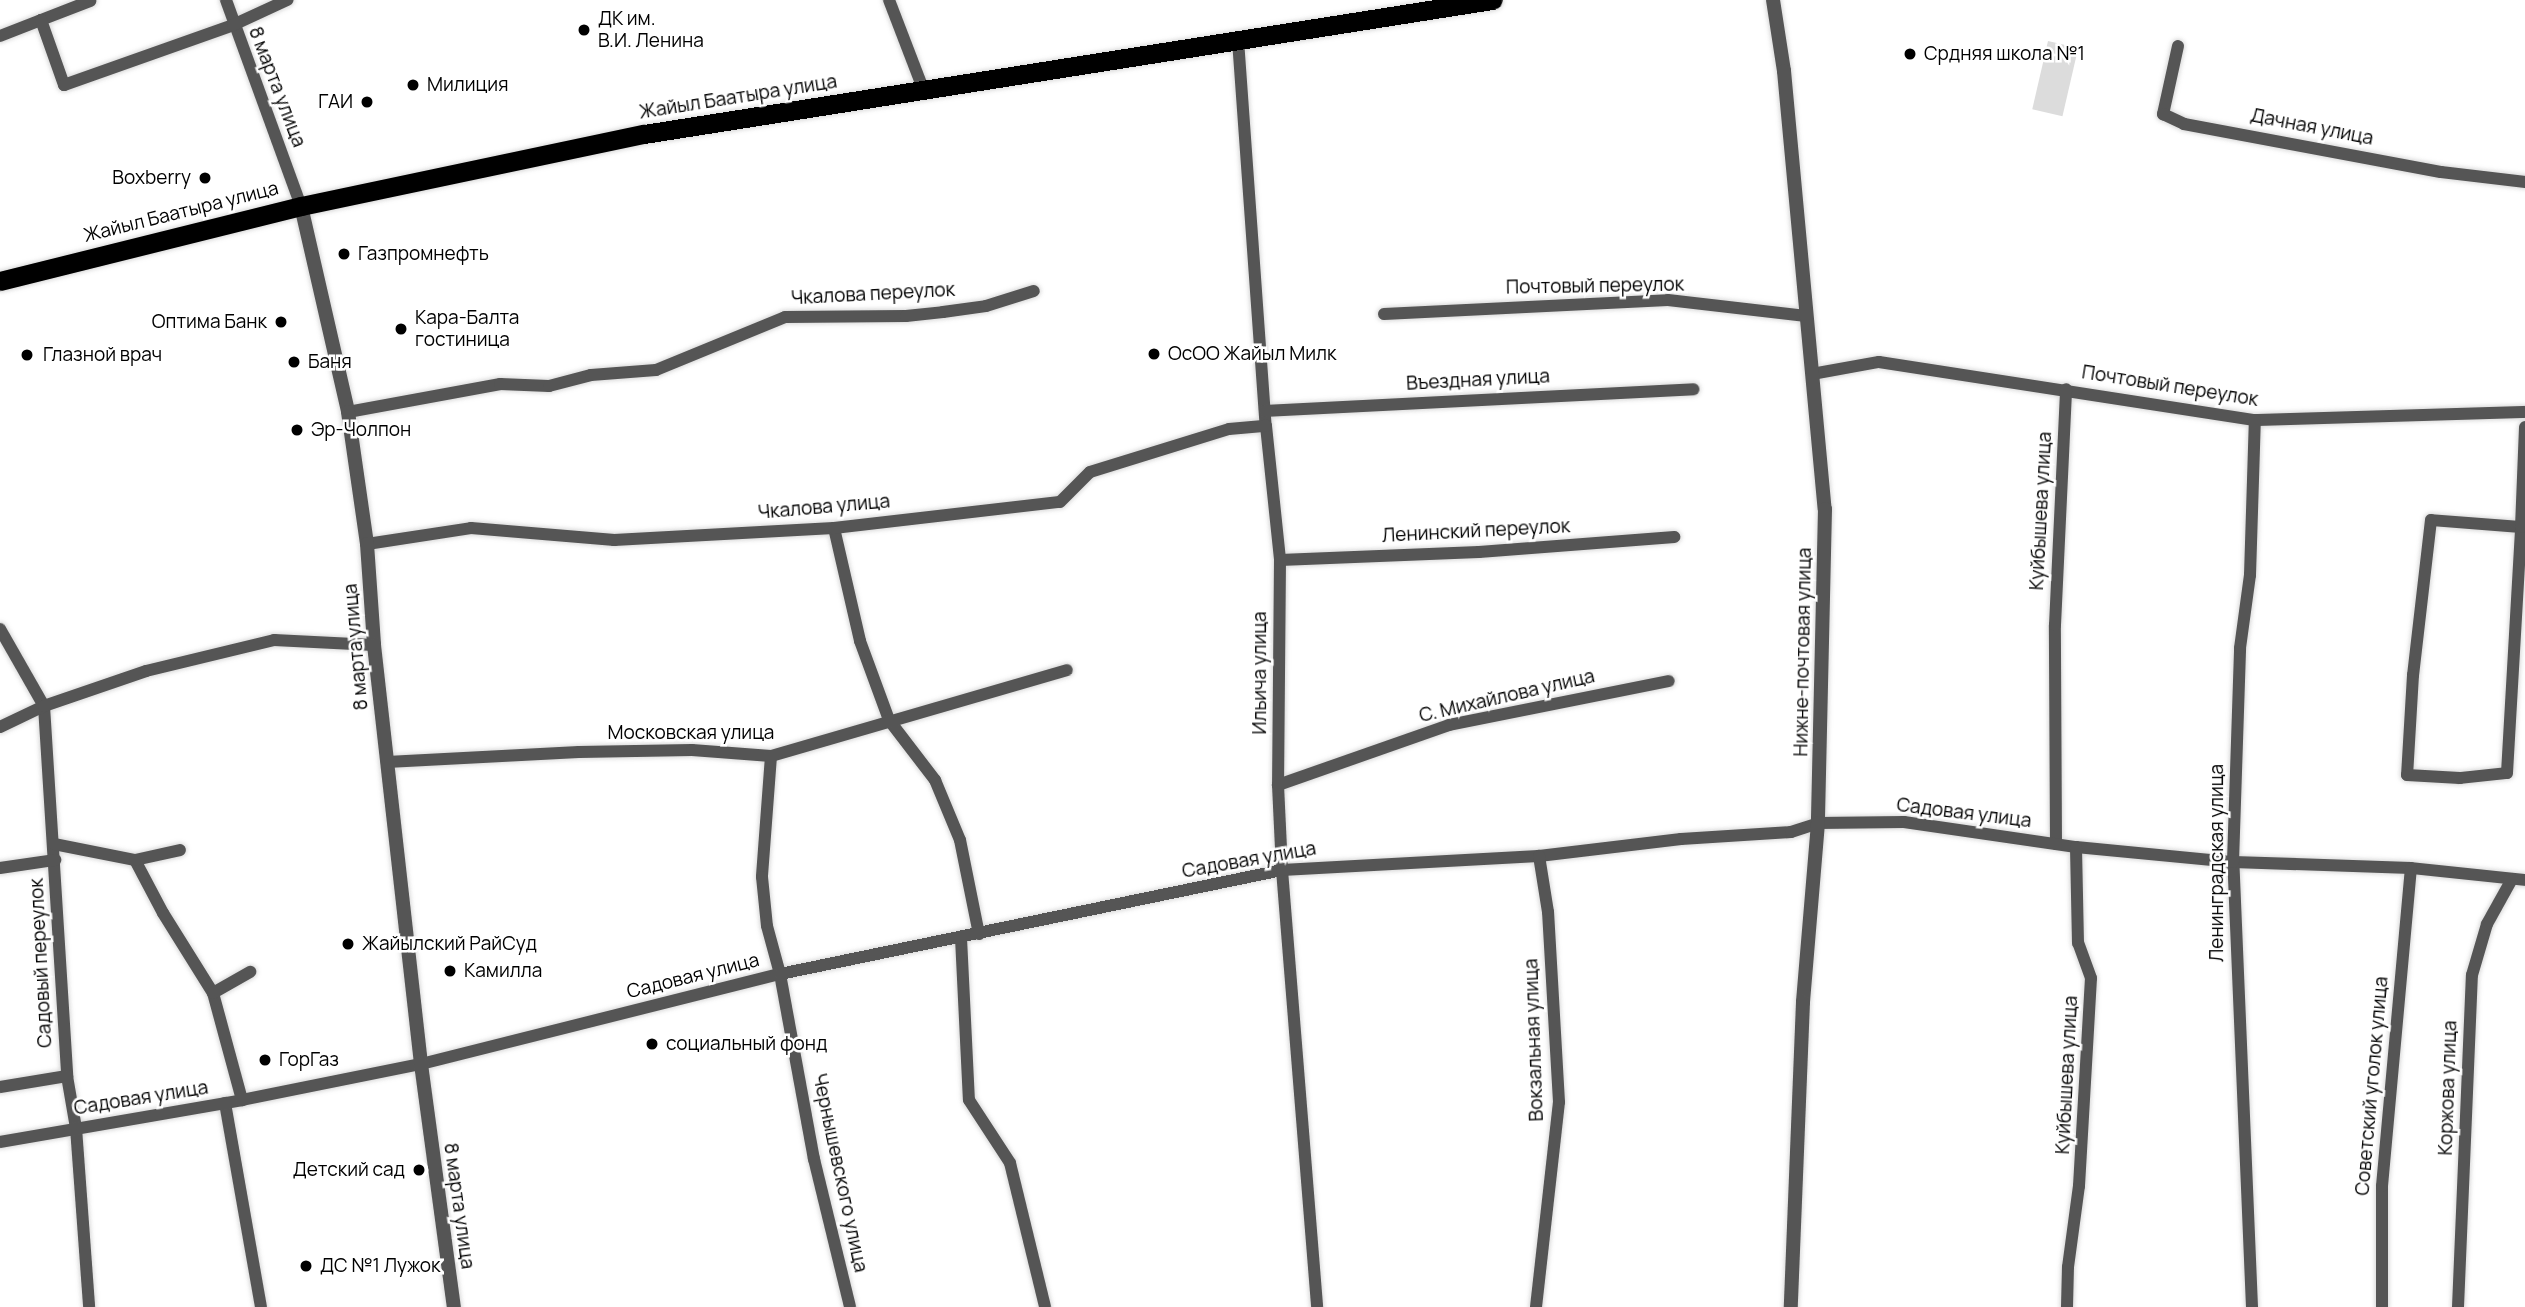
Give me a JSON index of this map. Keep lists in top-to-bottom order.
{
  "streets": {
    "highway": ["Жайыл Баатыра улица"],
    "street": [
      "8 марта улица",
      "Дачная улица",
      "Почтовый переулок",
      "Чкалова переулок",
      "Въездная улица",
      "Чкалова улица",
      "Куйбышева улица",
      "Ленинский переулок",
      "Нижне-почтовая улица",
      "Ильича улица",
      "С. Михайлова улица",
      "Московская улица",
      "Садовая улица",
      "Ленинградская улица",
      "Садовый переулок",
      "Вокзальная улица",
      "Советский уголок улица",
      "Коржова улица",
      "Чернышевского улица"
    ]
  },
  "crossings": [
    ["8 марта улица", "Жайыл Баатыра улица"],
    ["8 марта улица", "Чкалова переулок"],
    ["8 марта улица", "Чкалова улица"],
    ["8 марта улица", "Московская улица"],
    ["8 марта улица", "Садовая улица"],
    ["Жайыл Баатыра улица", "Ильича улица"],
    ["Почтовый переулок", "Куйбышева улица"],
    ["Почтовый переулок", "Нижне-почтовая улица"],
    ["Почтовый переулок", "Ленинградская улица"],
    ["Въездная улица", "Ильича улица"],
    ["Чкалова улица", "Ильича улица"],
    ["Куйбышева улица", "Садовая улица"],
    ["Ленинский переулок", "Ильича улица"],
    ["Нижне-почтовая улица", "Садовая улица"],
    ["Ильича улица", "С. Михайлова улица"],
    ["Ильича улица", "Садовая улица"],
    ["Московская улица", "Чернышевского улица"],
    ["Садовая улица", "Ленинградская улица"],
    ["Садовая улица", "Садовый переулок"],
    ["Садовая улица", "Вокзальная улица"],
    ["Садовая улица", "Советский уголок улица"],
    ["Садовая улица", "Коржова улица"],
    ["Садовая улица", "Чернышевского улица"]
  ],
  "places": [
    "ДК им. В.И. Ленина",
    "Срдняя школа №1",
    "Милиция",
    "ГАИ",
    "Boxberry",
    "Газпромнефть",
    "Оптима Банк",
    "Кара-Балта гостиница",
    "ОсОО Жайыл Милк",
    "Глазной врач",
    "Баня",
    "Эр-Чолпон",
    "Жайылский РайСуд",
    "Камилла",
    "социальный фонд",
    "ГорГаз",
    "Детский сад",
    "ДС №1 Лужок"
  ]
}
